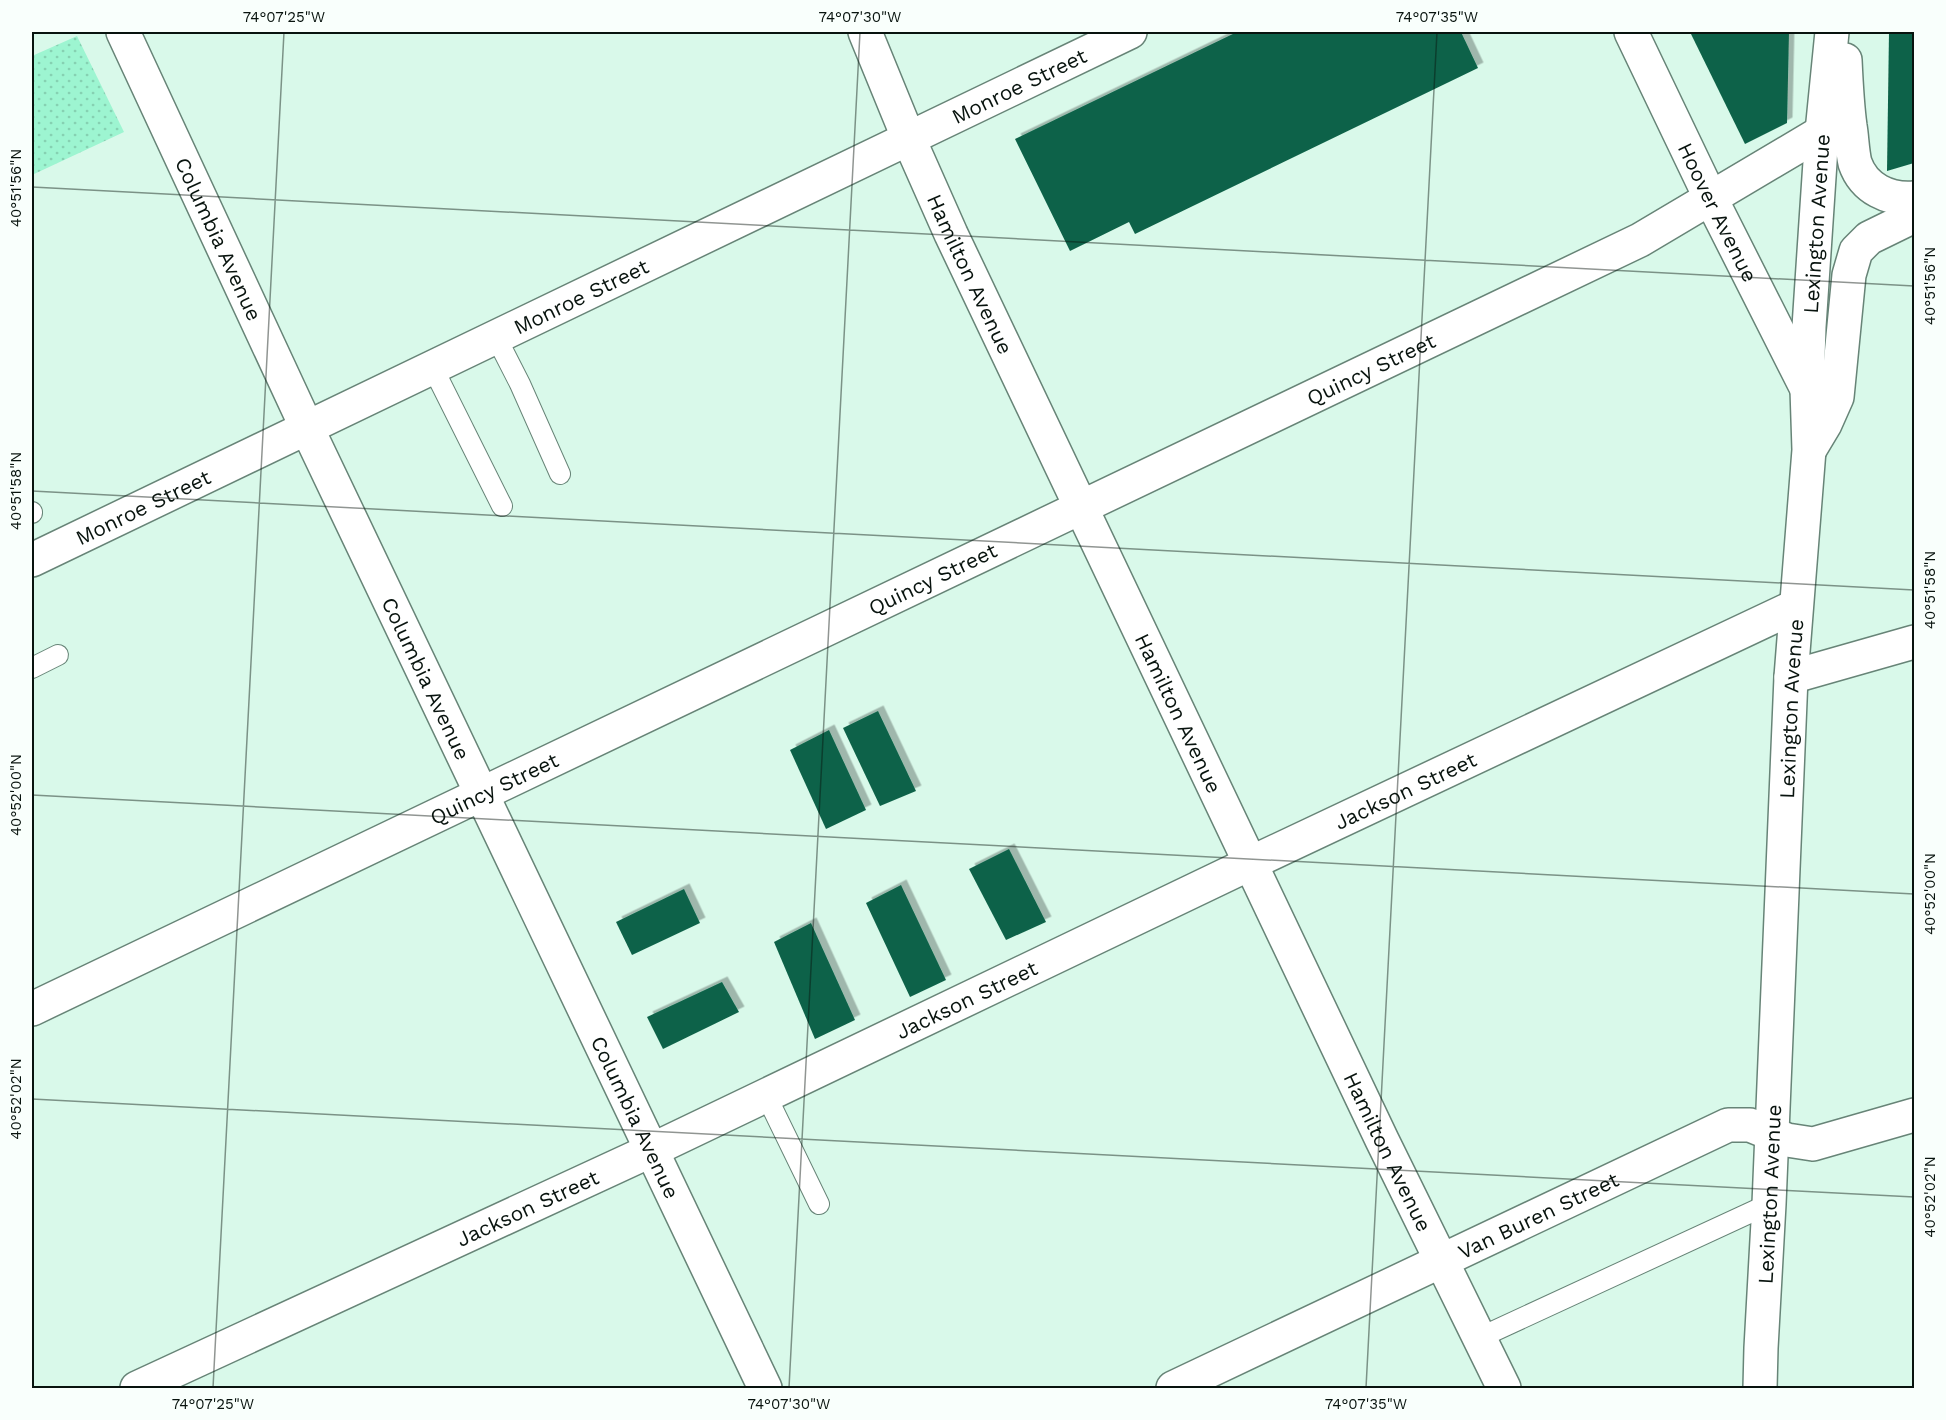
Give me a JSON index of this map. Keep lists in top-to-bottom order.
{
  "streets": {
    "street": [
      "Monroe Street",
      "Hoover Avenue",
      "Lexington Avenue",
      "Columbia Avenue",
      "Hamilton Avenue",
      "Quincy Street",
      "Jackson Street",
      "Van Buren Street"
    ]
  },
  "crossings": [
    ["Monroe Street", "Columbia Avenue"],
    ["Monroe Street", "Hamilton Avenue"],
    ["Hoover Avenue", "Lexington Avenue"],
    ["Hoover Avenue", "Quincy Street"],
    ["Lexington Avenue", "Quincy Street"],
    ["Lexington Avenue", "Jackson Street"],
    ["Lexington Avenue", "Van Buren Street"],
    ["Columbia Avenue", "Quincy Street"],
    ["Columbia Avenue", "Jackson Street"],
    ["Hamilton Avenue", "Quincy Street"],
    ["Hamilton Avenue", "Jackson Street"],
    ["Hamilton Avenue", "Van Buren Street"]
  ],
  "coordinates": [
    "74°07'25\"W",
    "74°07'30\"W",
    "74°07'35\"W",
    "40°51'56\"N",
    "40°51'58\"N",
    "40°52'00\"N",
    "40°52'02\"N"
  ]
}
